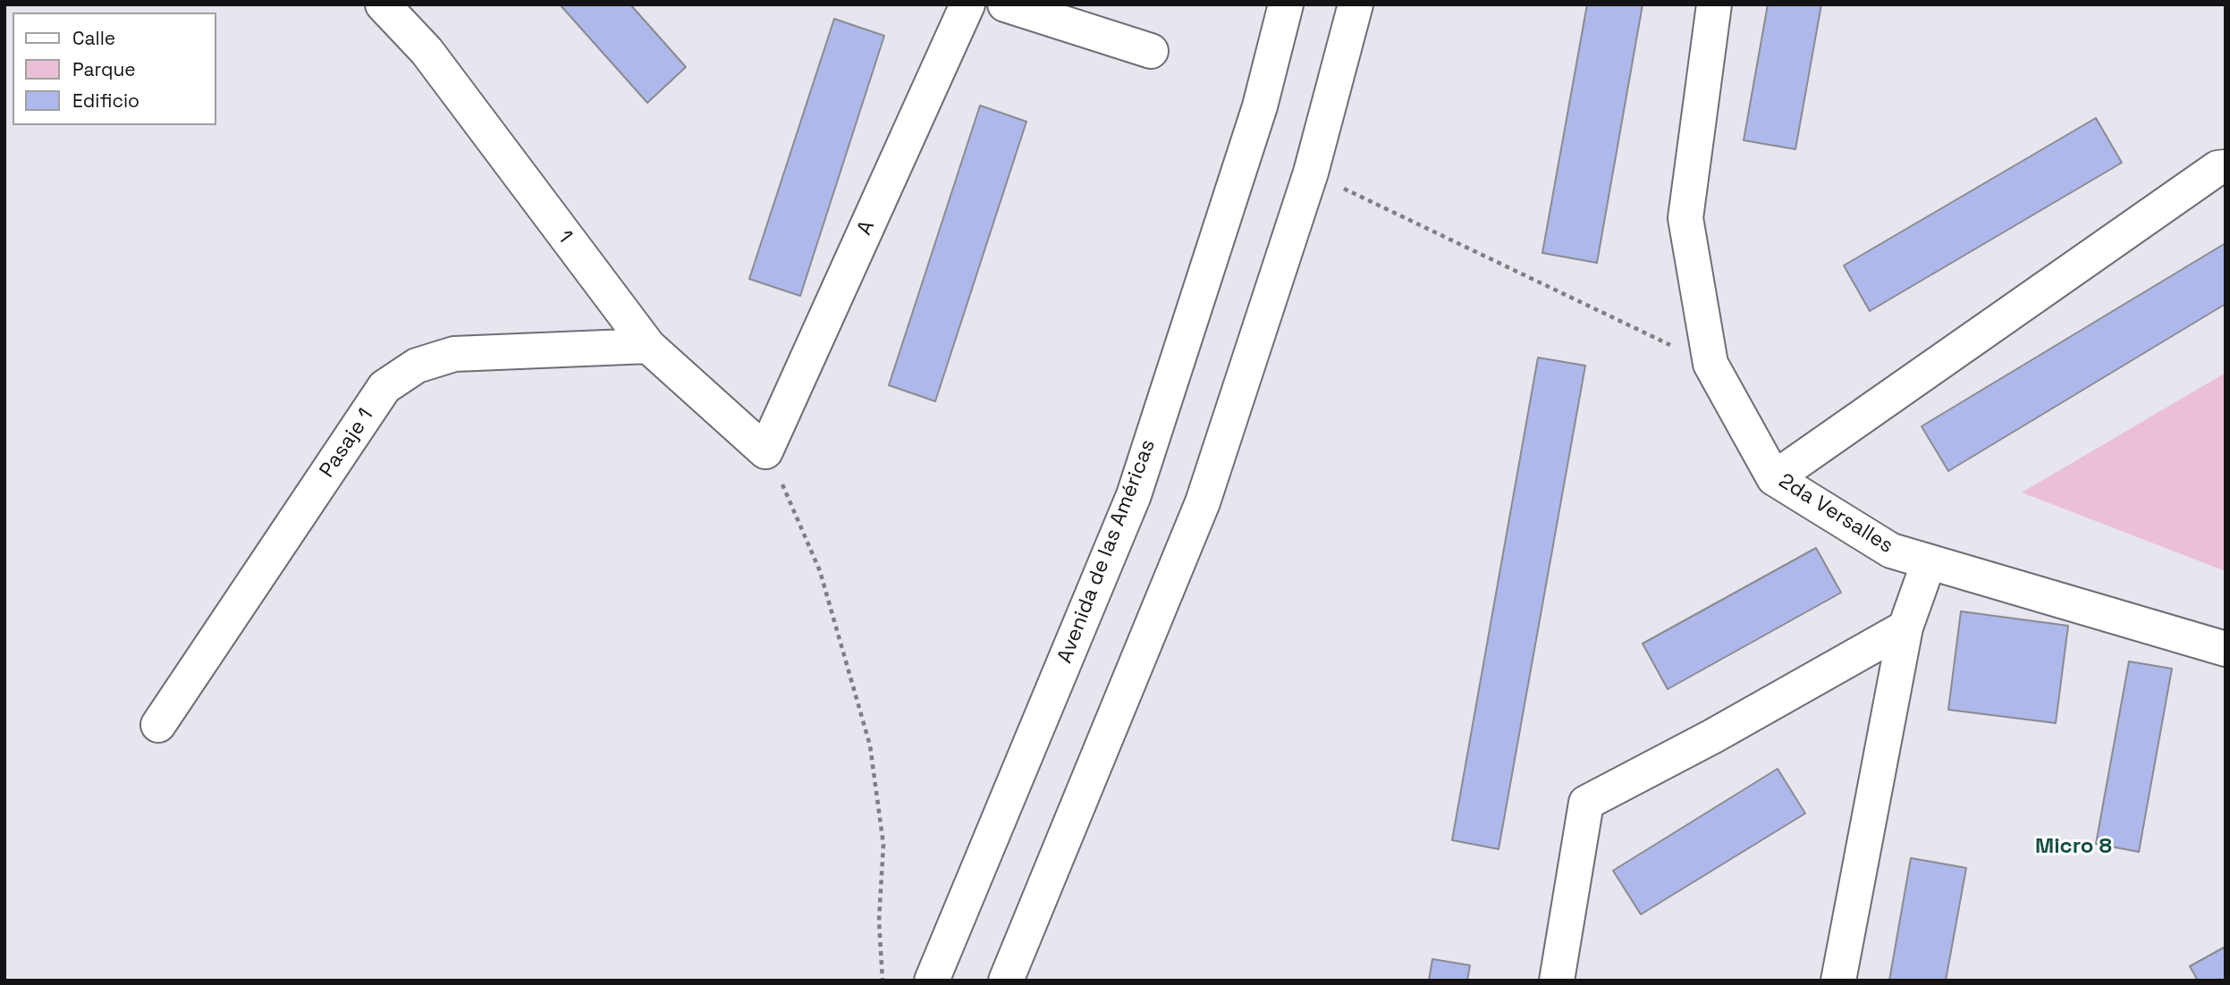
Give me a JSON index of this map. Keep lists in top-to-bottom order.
{
  "streets": {
    "street": [
      "A",
      "1",
      "Pasaje 1",
      "2da Versalles",
      "Avenida de las Américas"
    ]
  },
  "crossings": [
    ["A", "1"],
    ["1", "Pasaje 1"]
  ],
  "districts": ["Micro 8"],
  "legend": ["Calle", "Parque", "Edificio"]
}
